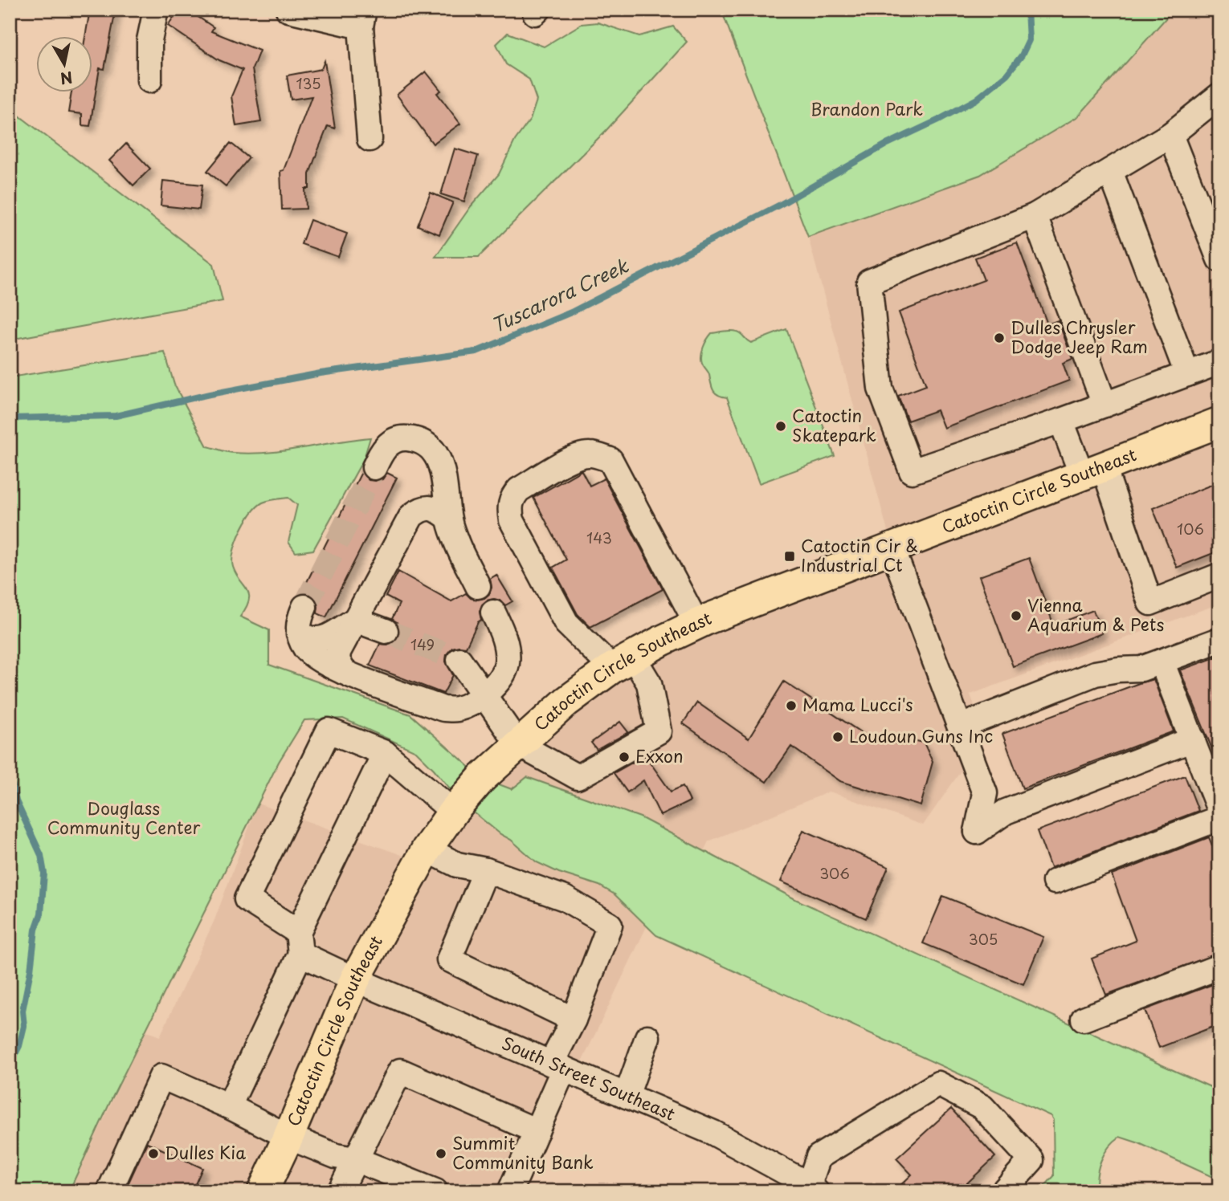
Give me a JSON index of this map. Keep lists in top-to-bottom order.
{
  "streets": {
    "main road": ["Catoctin Circle Southeast"],
    "street": ["South Street Southeast"]
  },
  "crossings": [
    ["Catoctin Circle Southeast", "South Street Southeast"]
  ],
  "water": ["Tuscarora Creek"],
  "parks": ["Brandon Park", "Douglass Community Center"],
  "places": {
    "other": [
      "Dulles Chrysler Dodge Jeep Ram",
      "Catoctin Skatepark",
      "Vienna Aquarium & Pets",
      "Mama Lucci's",
      "Loudoun Guns Inc",
      "Exxon",
      "Dulles Kia",
      "Summit Community Bank"
    ],
    "transit": ["Catoctin Cir & Industrial Ct"]
  },
  "house_numbers": [
    "135",
    "106",
    "143",
    "149",
    "306",
    "305"
  ],
  "north": "bottom"
}
